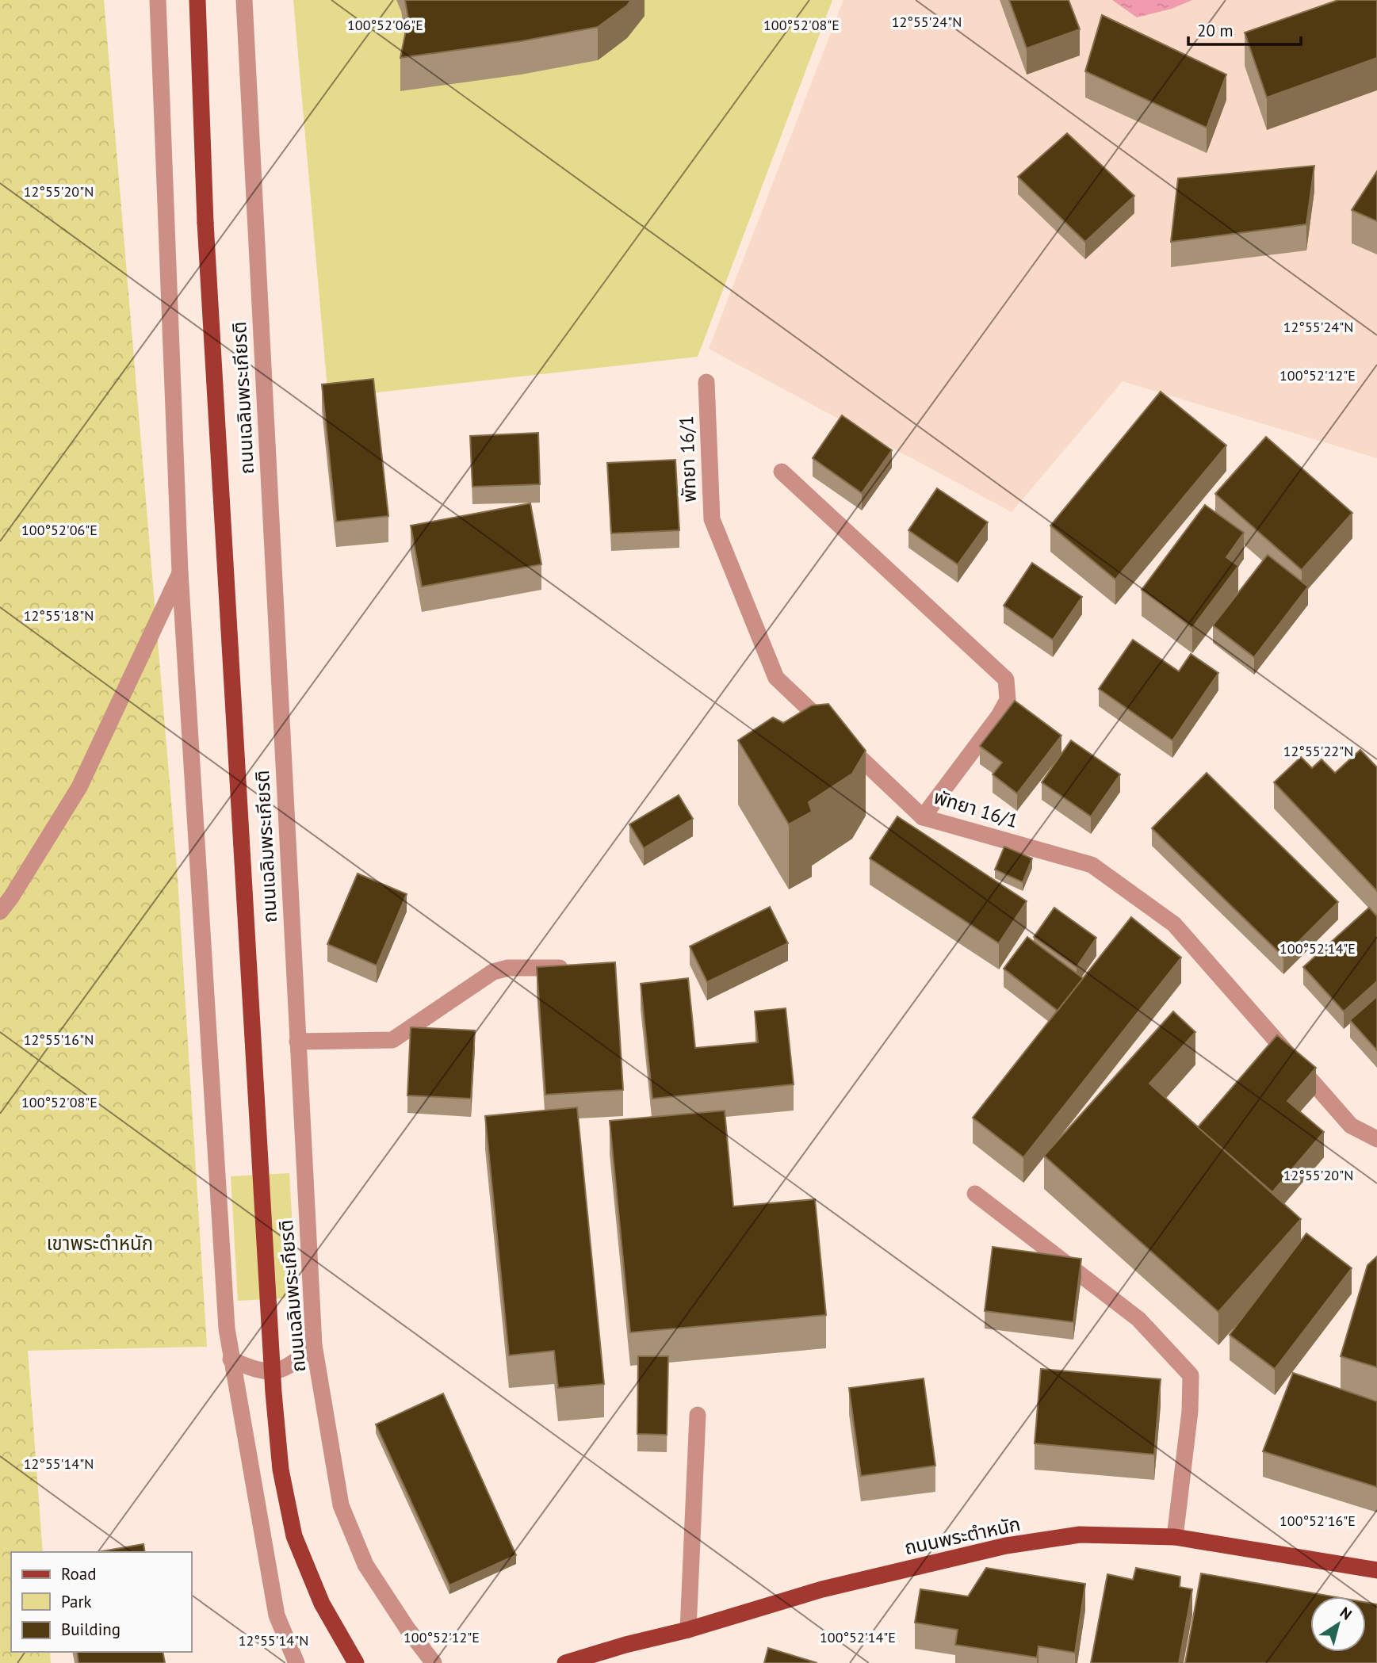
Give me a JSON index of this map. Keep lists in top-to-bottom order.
{
  "streets": {
    "main road": ["ถนนพระตำหนัก"],
    "street": ["ถนนเฉลิมพระเกียรติ", "พัทยา 16/1"]
  },
  "parks": ["เขาพระตำหนัก"],
  "legend": ["Road", "Park", "Building"],
  "scale_bar": "20 m",
  "north": "top right",
  "coordinates": [
    "12°55'24\"N",
    "100°52'06\"E",
    "100°52'08\"E",
    "12°55'20\"N",
    "100°52'12\"E",
    "12°55'18\"N",
    "12°55'22\"N",
    "100°52'14\"E",
    "12°55'16\"N",
    "12°55'14\"N",
    "100°52'16\"E"
  ]
}
